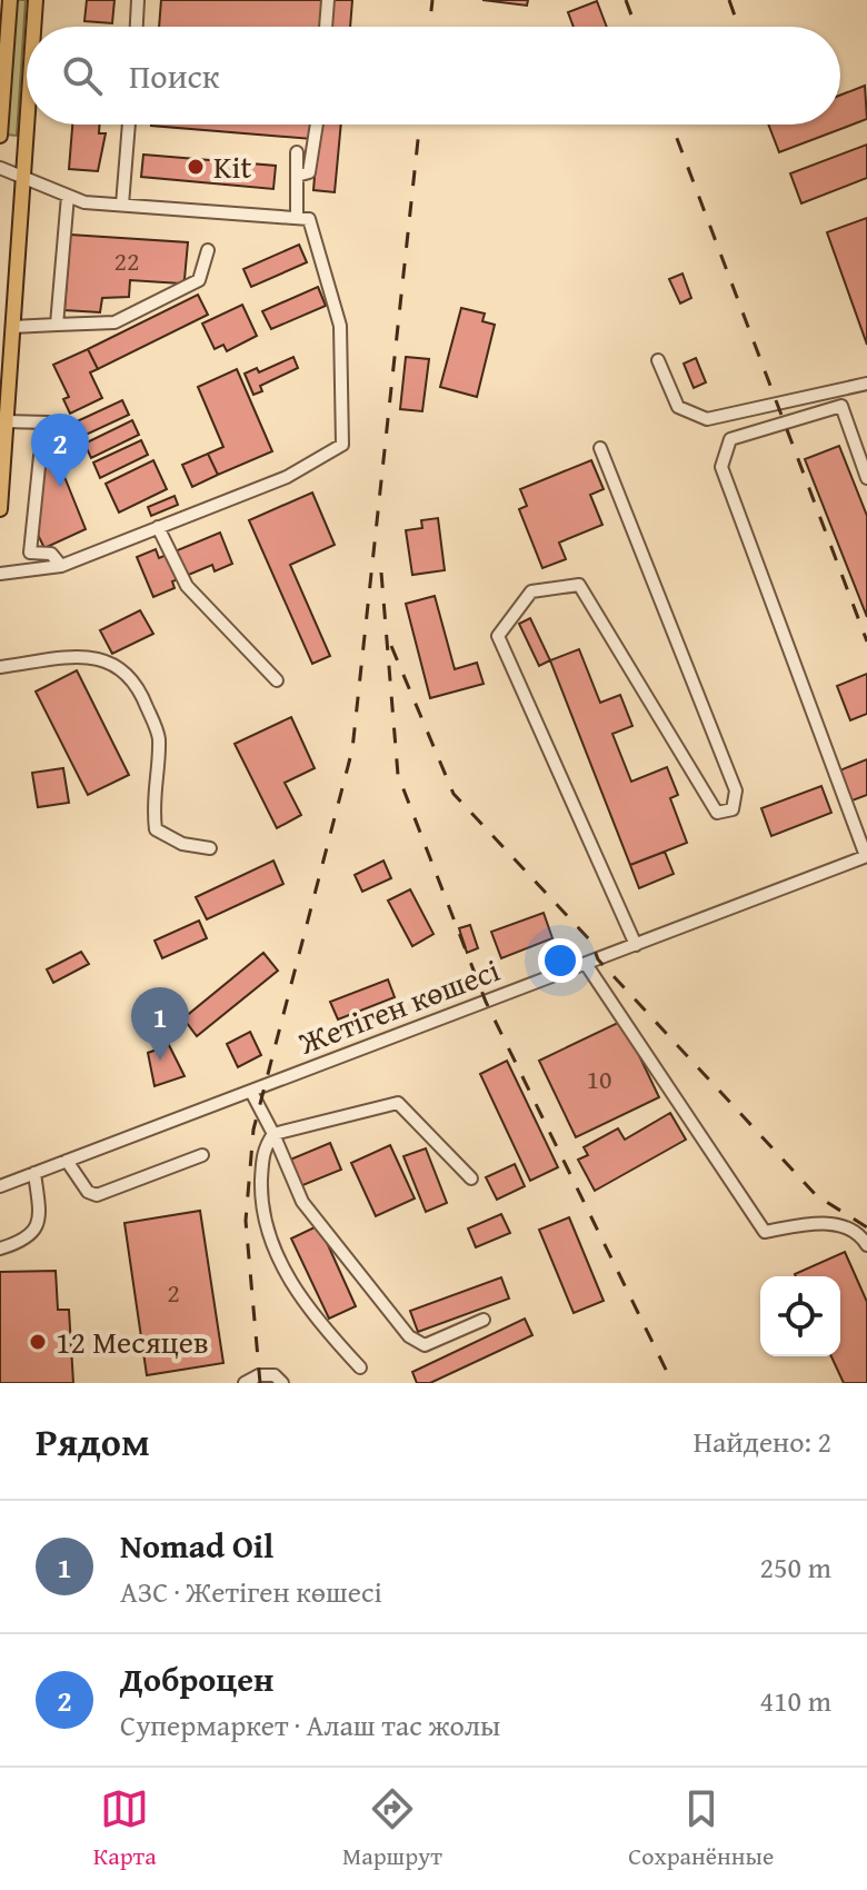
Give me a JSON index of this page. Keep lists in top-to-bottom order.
{
  "streets": {
    "street": ["Жетіген көшесі"]
  },
  "places": ["Kit", "12 Месяцев"],
  "house_numbers": ["22", "10", "2"],
  "page": {
    "search": "Поиск",
    "pins": ["2", "1"],
    "heading": ["Рядом", "Найдено: 2"],
    "list": [
      {
        "mark": "1",
        "name": "Nomad Oil",
        "note": "АЗС · Жетіген көшесі",
        "value": "250 m"
      },
      {
        "mark": "2",
        "name": "Доброцен",
        "note": "Супермаркет · Алаш тас жолы",
        "value": "410 m"
      }
    ],
    "nav": ["Карта", "Маршрут", "Сохранённые"]
  }
}
